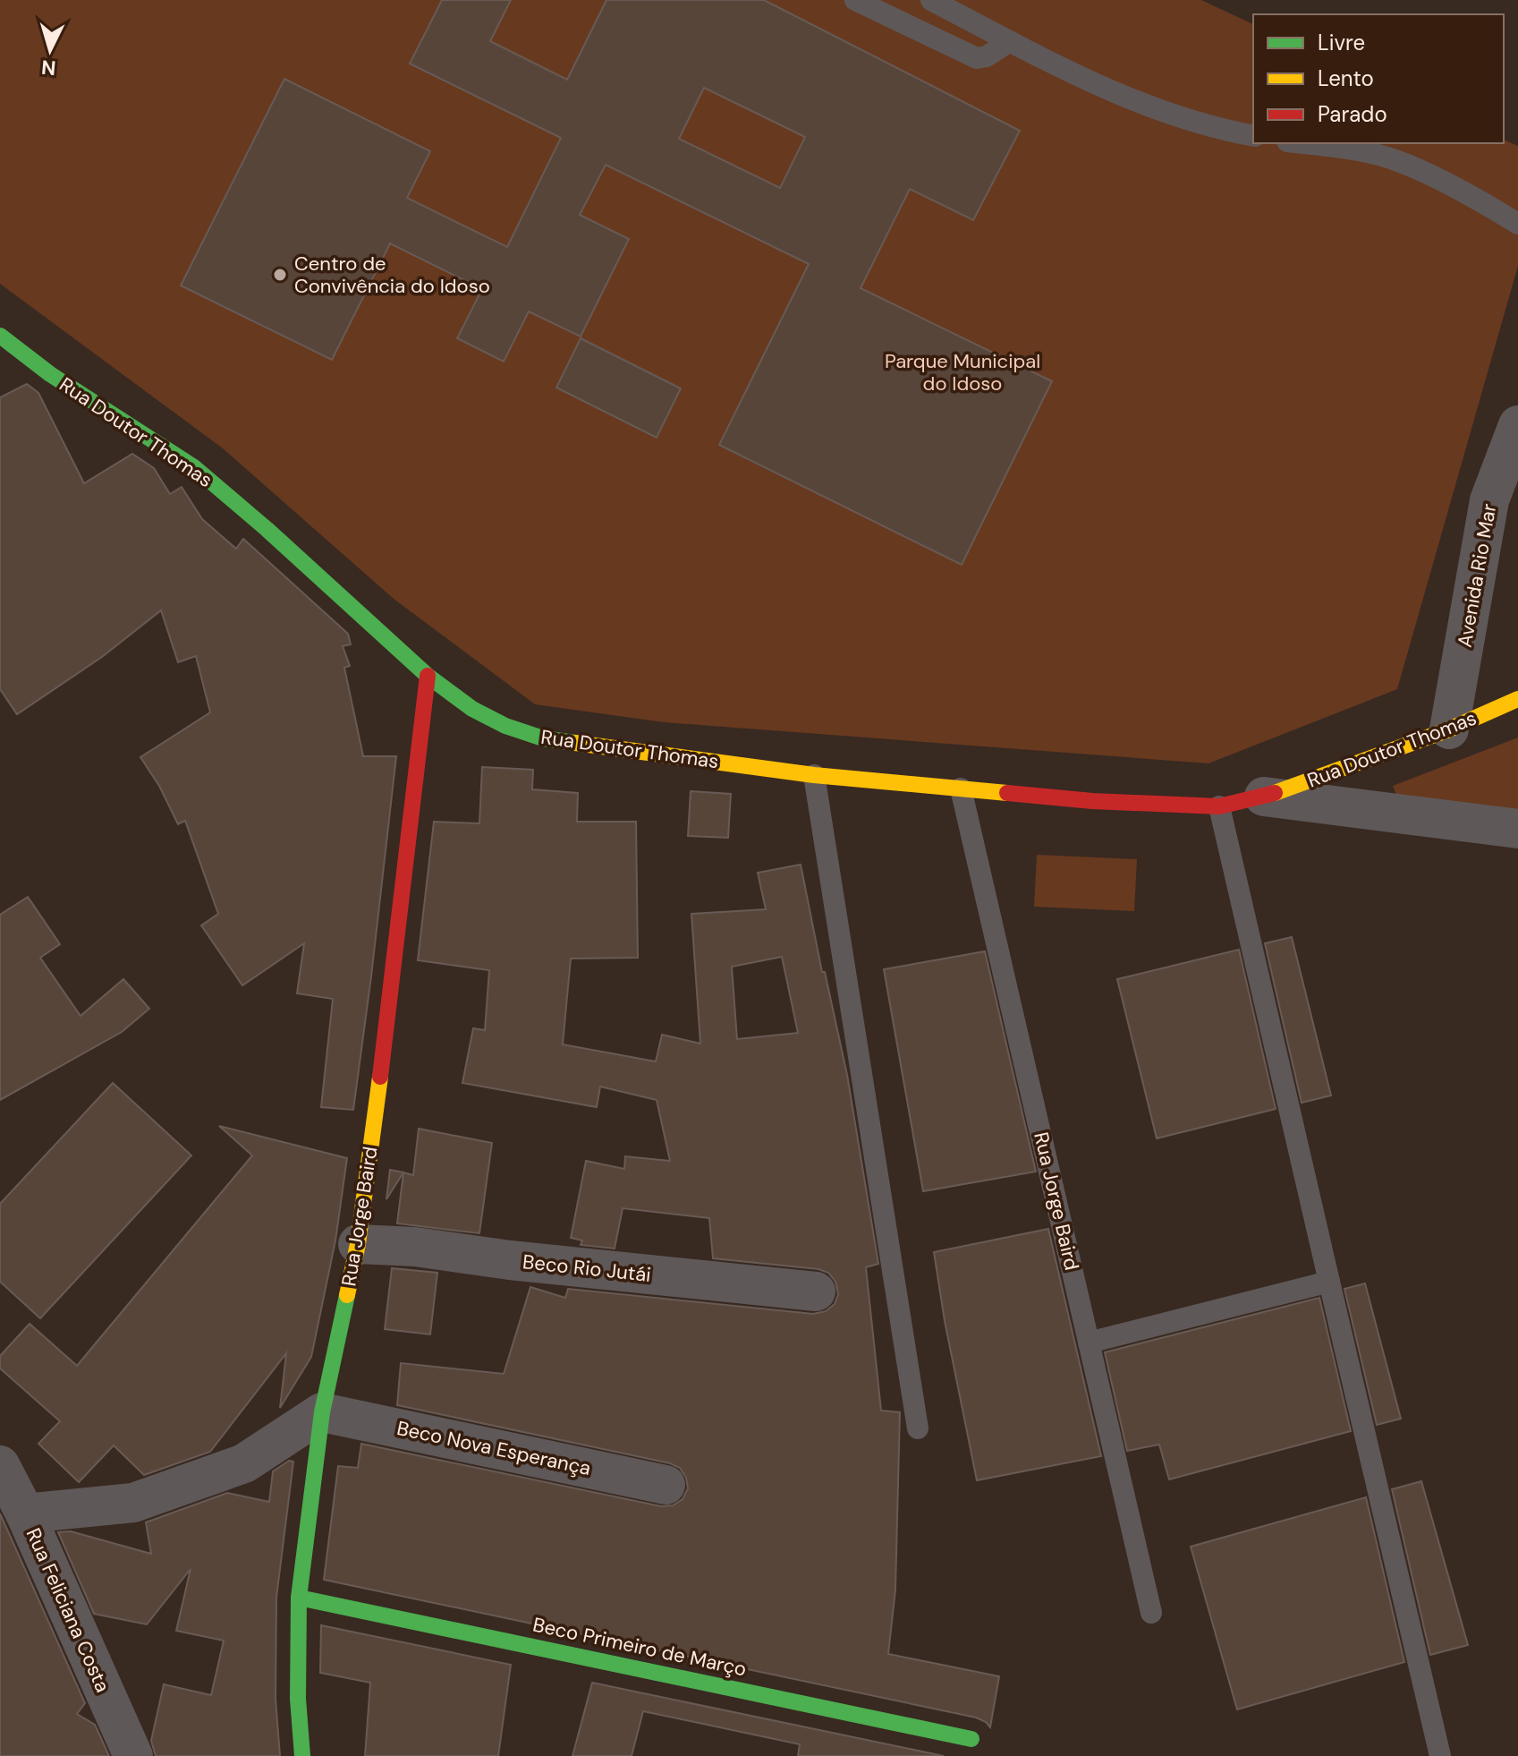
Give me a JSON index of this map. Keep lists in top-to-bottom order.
{
  "streets": {
    "street": [
      "Rua Doutor Thomas",
      "Avenida Rio Mar",
      "Rua Jorge Baird",
      "Beco Rio Jutái",
      "Beco Nova Esperança",
      "Rua Feliciana Costa",
      "Beco Primeiro de Março"
    ]
  },
  "crossings": [
    ["Rua Doutor Thomas", "Avenida Rio Mar"],
    ["Rua Doutor Thomas", "Rua Jorge Baird"],
    ["Rua Jorge Baird", "Beco Rio Jutái"],
    ["Rua Jorge Baird", "Beco Nova Esperança"],
    ["Rua Jorge Baird", "Beco Primeiro de Março"]
  ],
  "parks": ["Parque Municipal do Idoso"],
  "places": ["Centro de Convivência do Idoso"],
  "legend": ["Livre", "Lento", "Parado"],
  "north": "bottom"
}
